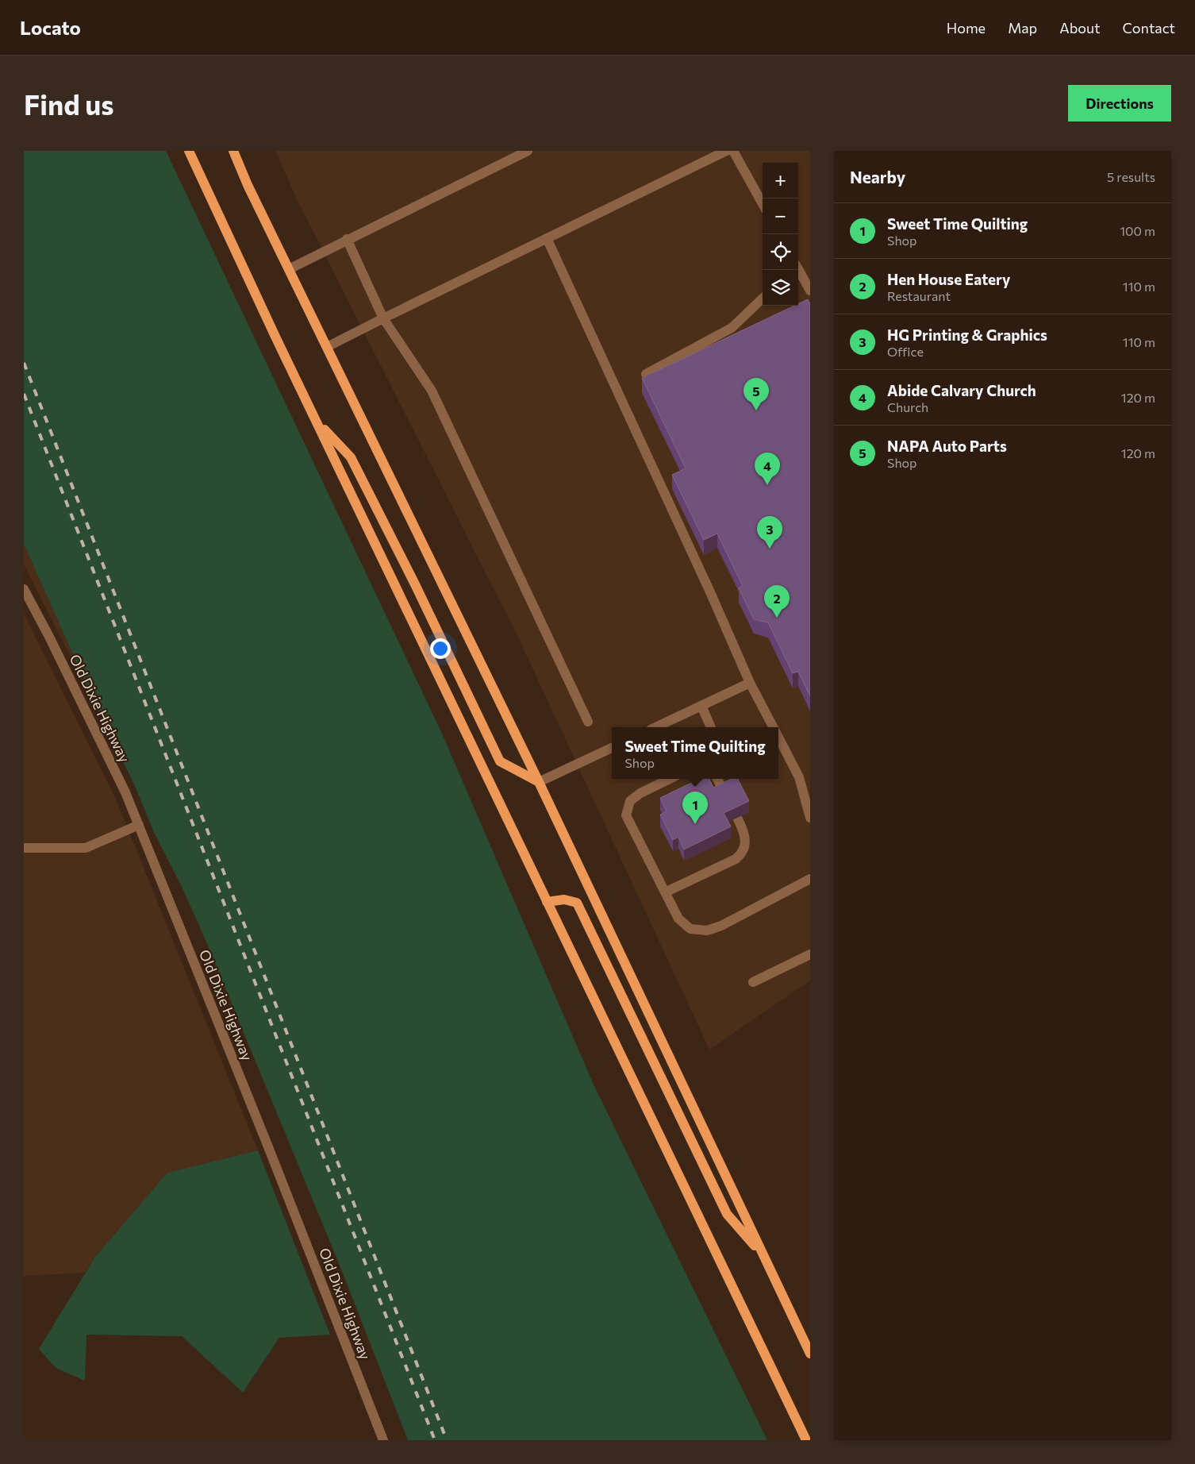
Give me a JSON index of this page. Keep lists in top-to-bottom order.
{
  "streets": {
    "street": ["Old Dixie Highway"]
  },
  "page": {
    "header": "Locato",
    "nav": [
      "Home",
      "Map",
      "About",
      "Contact"
    ],
    "buttons": "Directions",
    "title": "Find us",
    "heading": ["Nearby", "5 results"],
    "map_buttons": ["+", "−"],
    "list": [
      {
        "mark": "1",
        "name": "Sweet Time Quilting",
        "note": "Shop",
        "value": "100 m"
      },
      {
        "mark": "2",
        "name": "Hen House Eatery",
        "note": "Restaurant",
        "value": "110 m"
      },
      {
        "mark": "3",
        "name": "HG Printing & Graphics",
        "note": "Office",
        "value": "110 m"
      },
      {
        "mark": "4",
        "name": "Abide Calvary Church",
        "note": "Church",
        "value": "120 m"
      },
      {
        "mark": "5",
        "name": "NAPA Auto Parts",
        "note": "Shop",
        "value": "120 m"
      }
    ],
    "pins": [
      "5",
      "4",
      "3",
      "2",
      "1"
    ],
    "popup": ["Sweet Time Quilting", "Shop"]
  }
}
